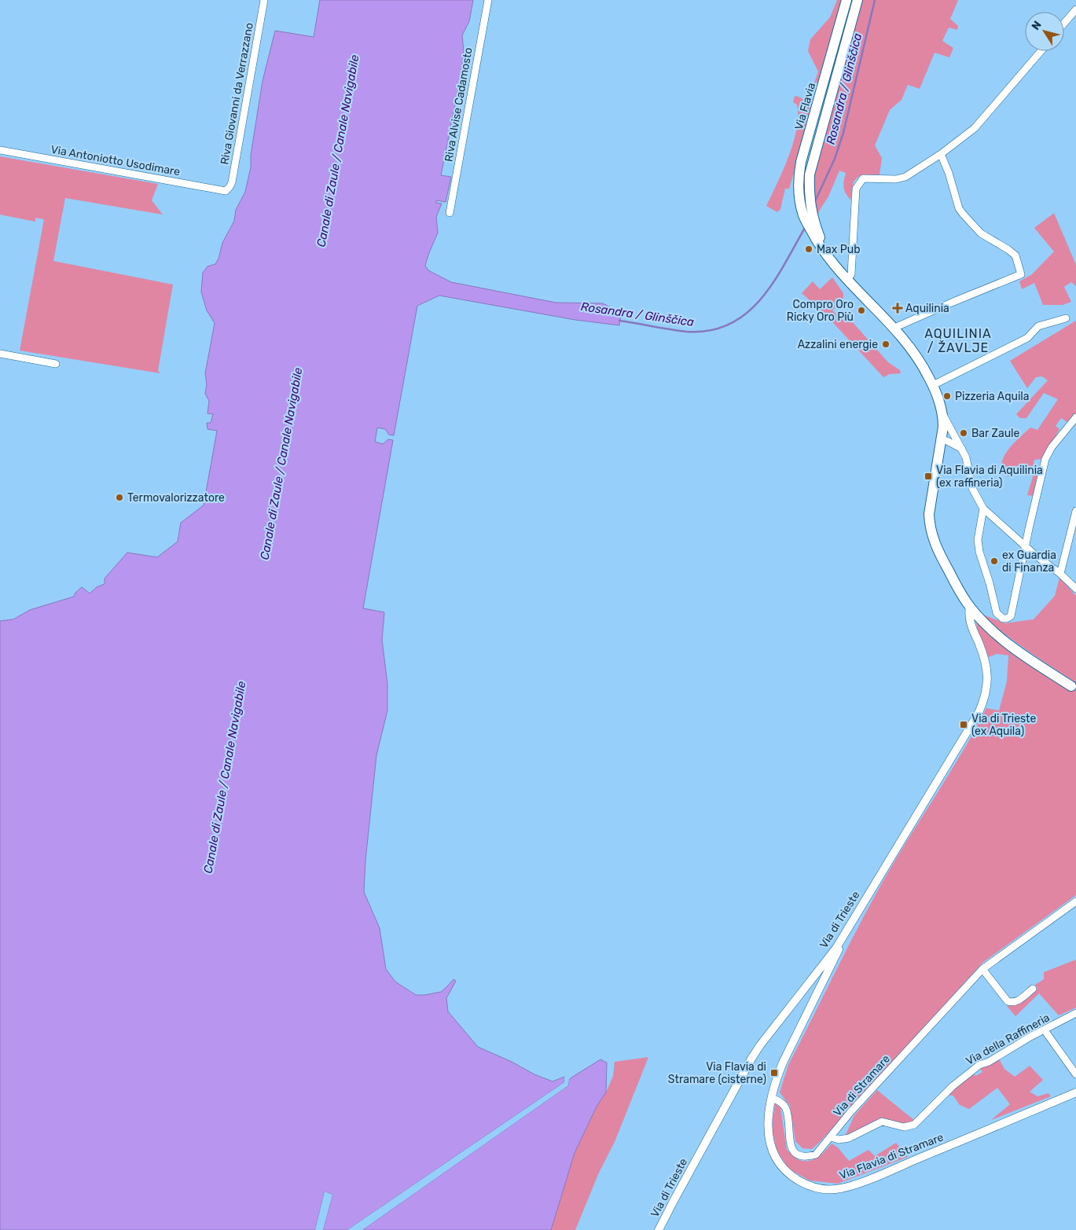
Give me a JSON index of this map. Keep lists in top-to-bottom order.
{
  "streets": {
    "main road": ["Via Flavia"],
    "street": [
      "Riva Giovanni da Verrazzano",
      "Riva Alvise Cadamosto",
      "Via Antoniotto Usodimare",
      "Via di Trieste",
      "Via della Raffineria",
      "Via di Stramare",
      "Via Flavia di Stramare"
    ]
  },
  "crossings": [
    ["Riva Giovanni da Verrazzano", "Via Antoniotto Usodimare"],
    ["Via di Trieste", "Via Flavia di Stramare"],
    ["Via della Raffineria", "Via di Stramare"],
    ["Via di Stramare", "Via Flavia di Stramare"]
  ],
  "districts": ["AQUILINIA / ŽAVLJE"],
  "water": ["Rosandra / Glinščica", "Canale di Zaule / Canale Navigabile"],
  "places": {
    "other": [
      "Max Pub",
      "Compro Oro Ricky Oro Più",
      "Azzalini energie",
      "Pizzeria Aquila",
      "Bar Zaule",
      "Termovalorizzatore",
      "ex Guardia di Finanza"
    ],
    "health": ["Aquilinia"],
    "transit": ["Via Flavia di Aquilinia (ex raffineria)", "Via di Trieste (ex Aquila)", "Via Flavia di Stramare (cisterne)"]
  },
  "north": "top left"
}
